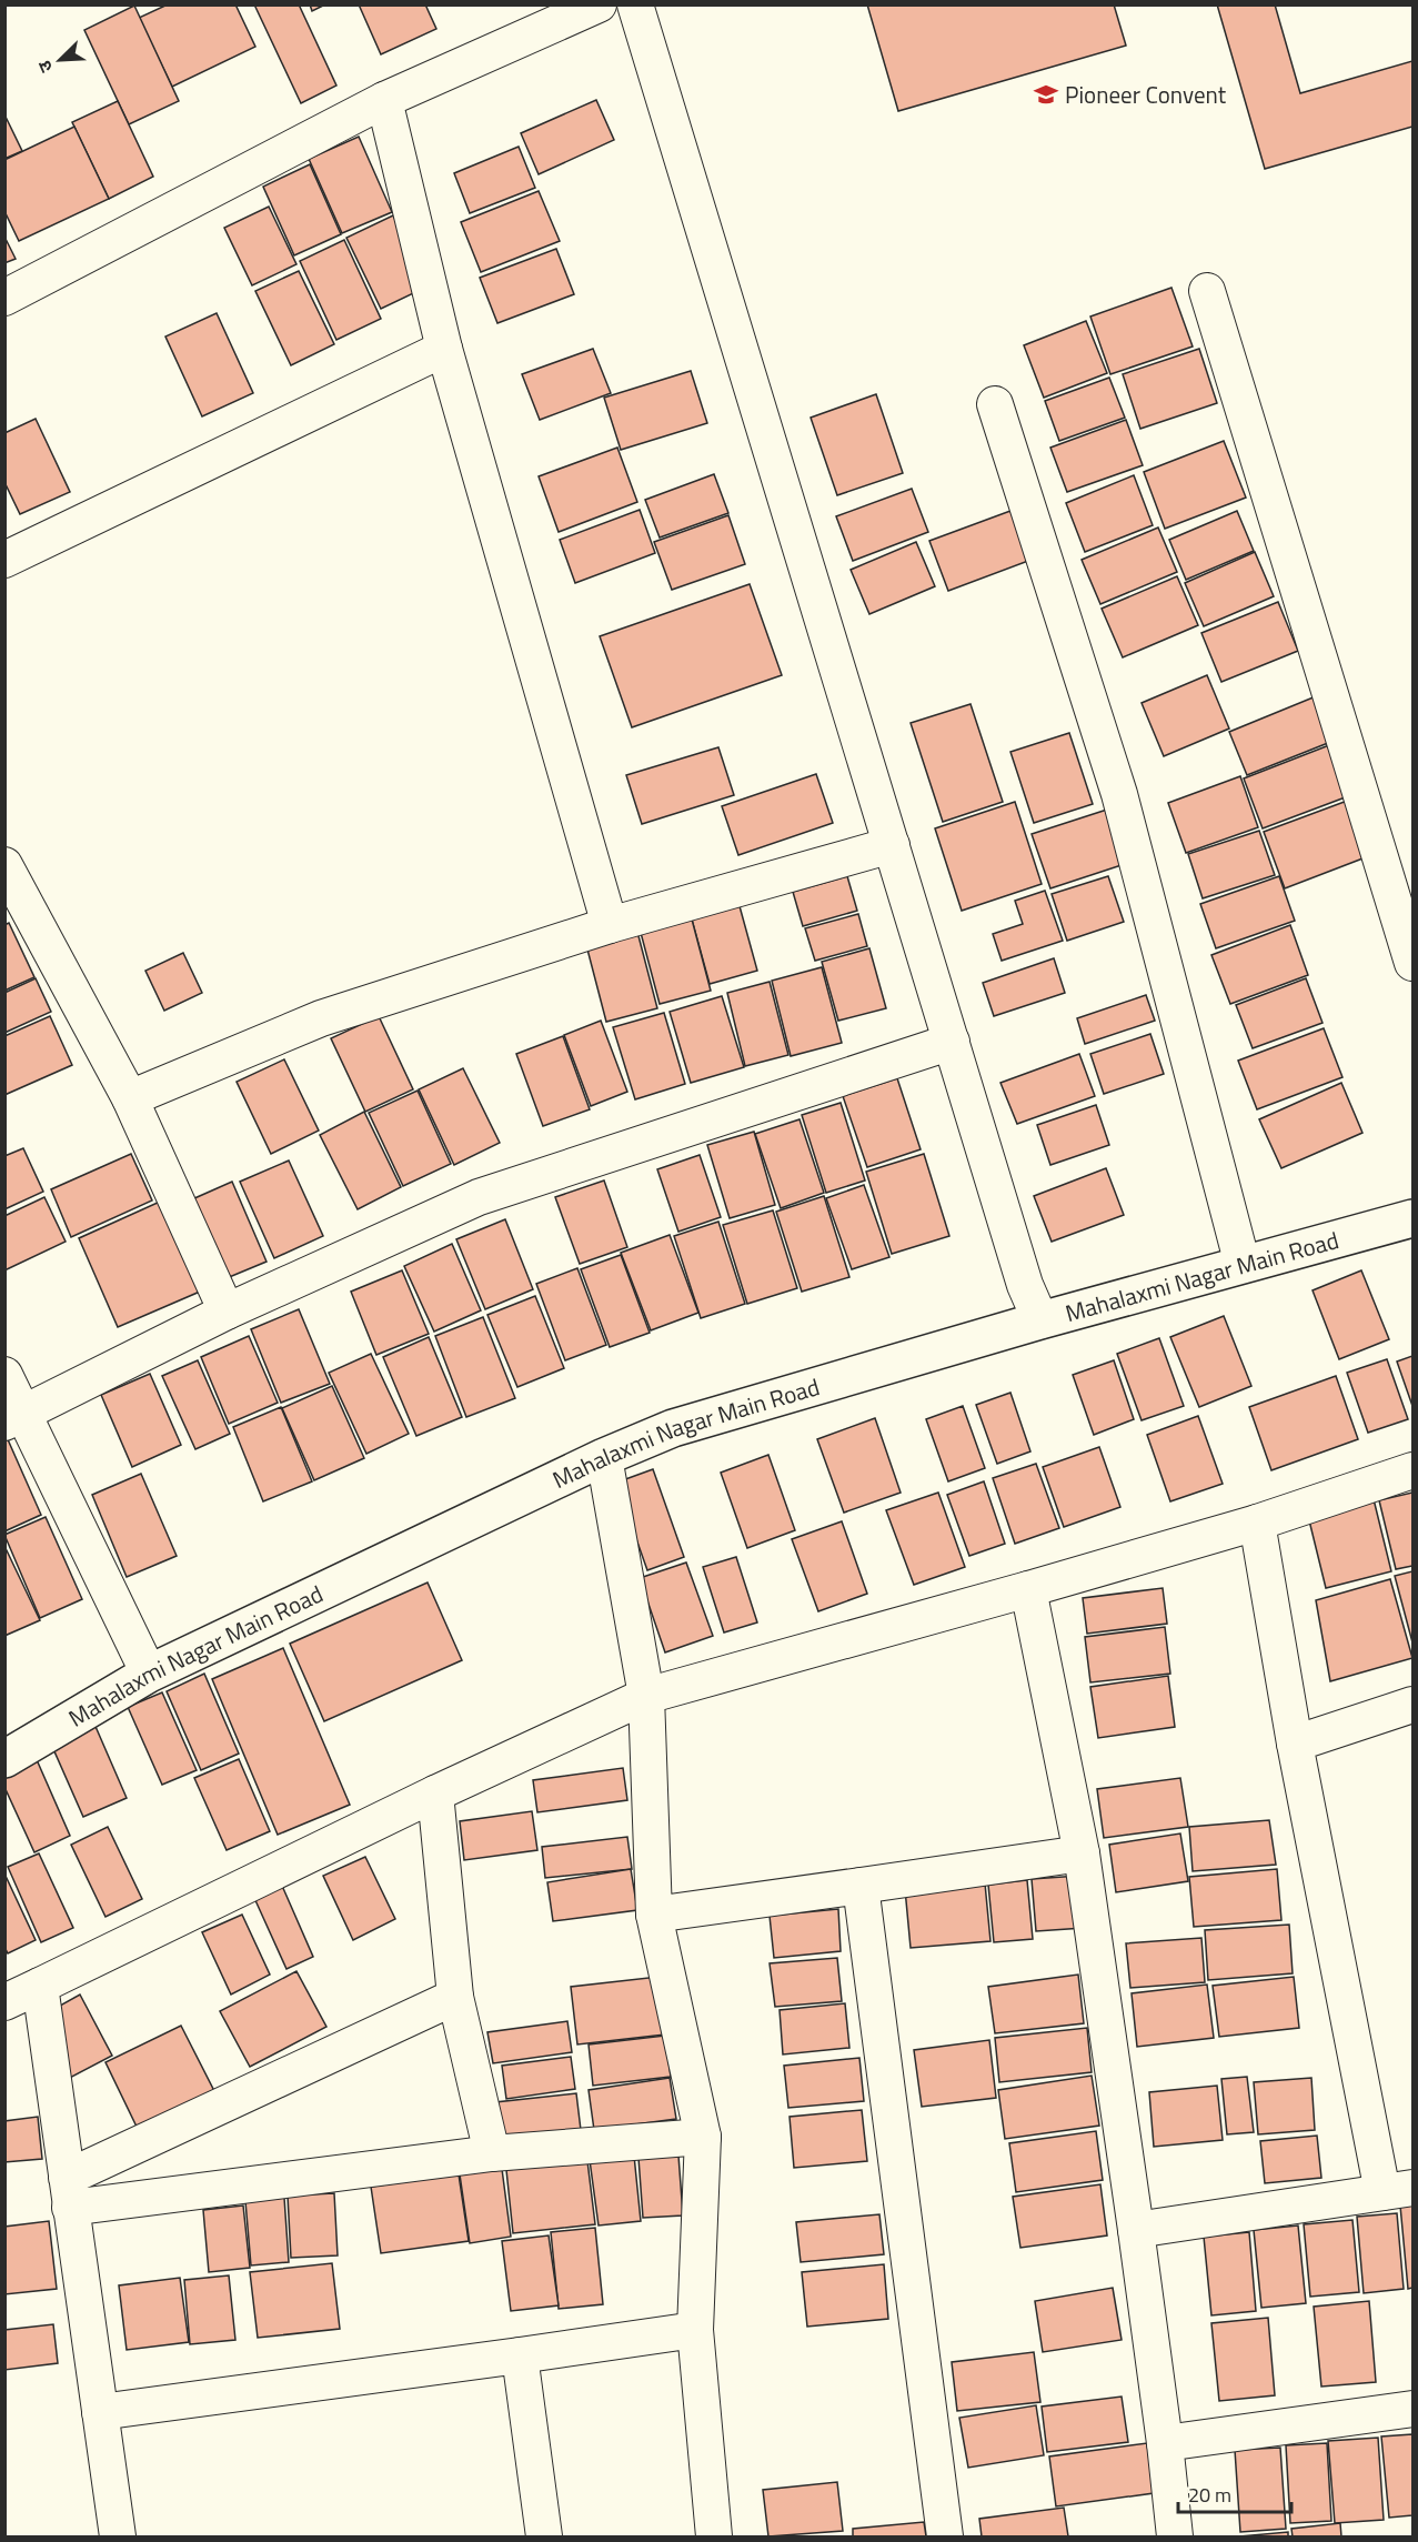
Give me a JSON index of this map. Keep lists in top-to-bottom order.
{
  "streets": {
    "street": ["Mahalaxmi Nagar Main Road"]
  },
  "places": {
    "school or university": ["Pioneer Convent"]
  },
  "scale_bar": "20 m",
  "north": "bottom left"
}
